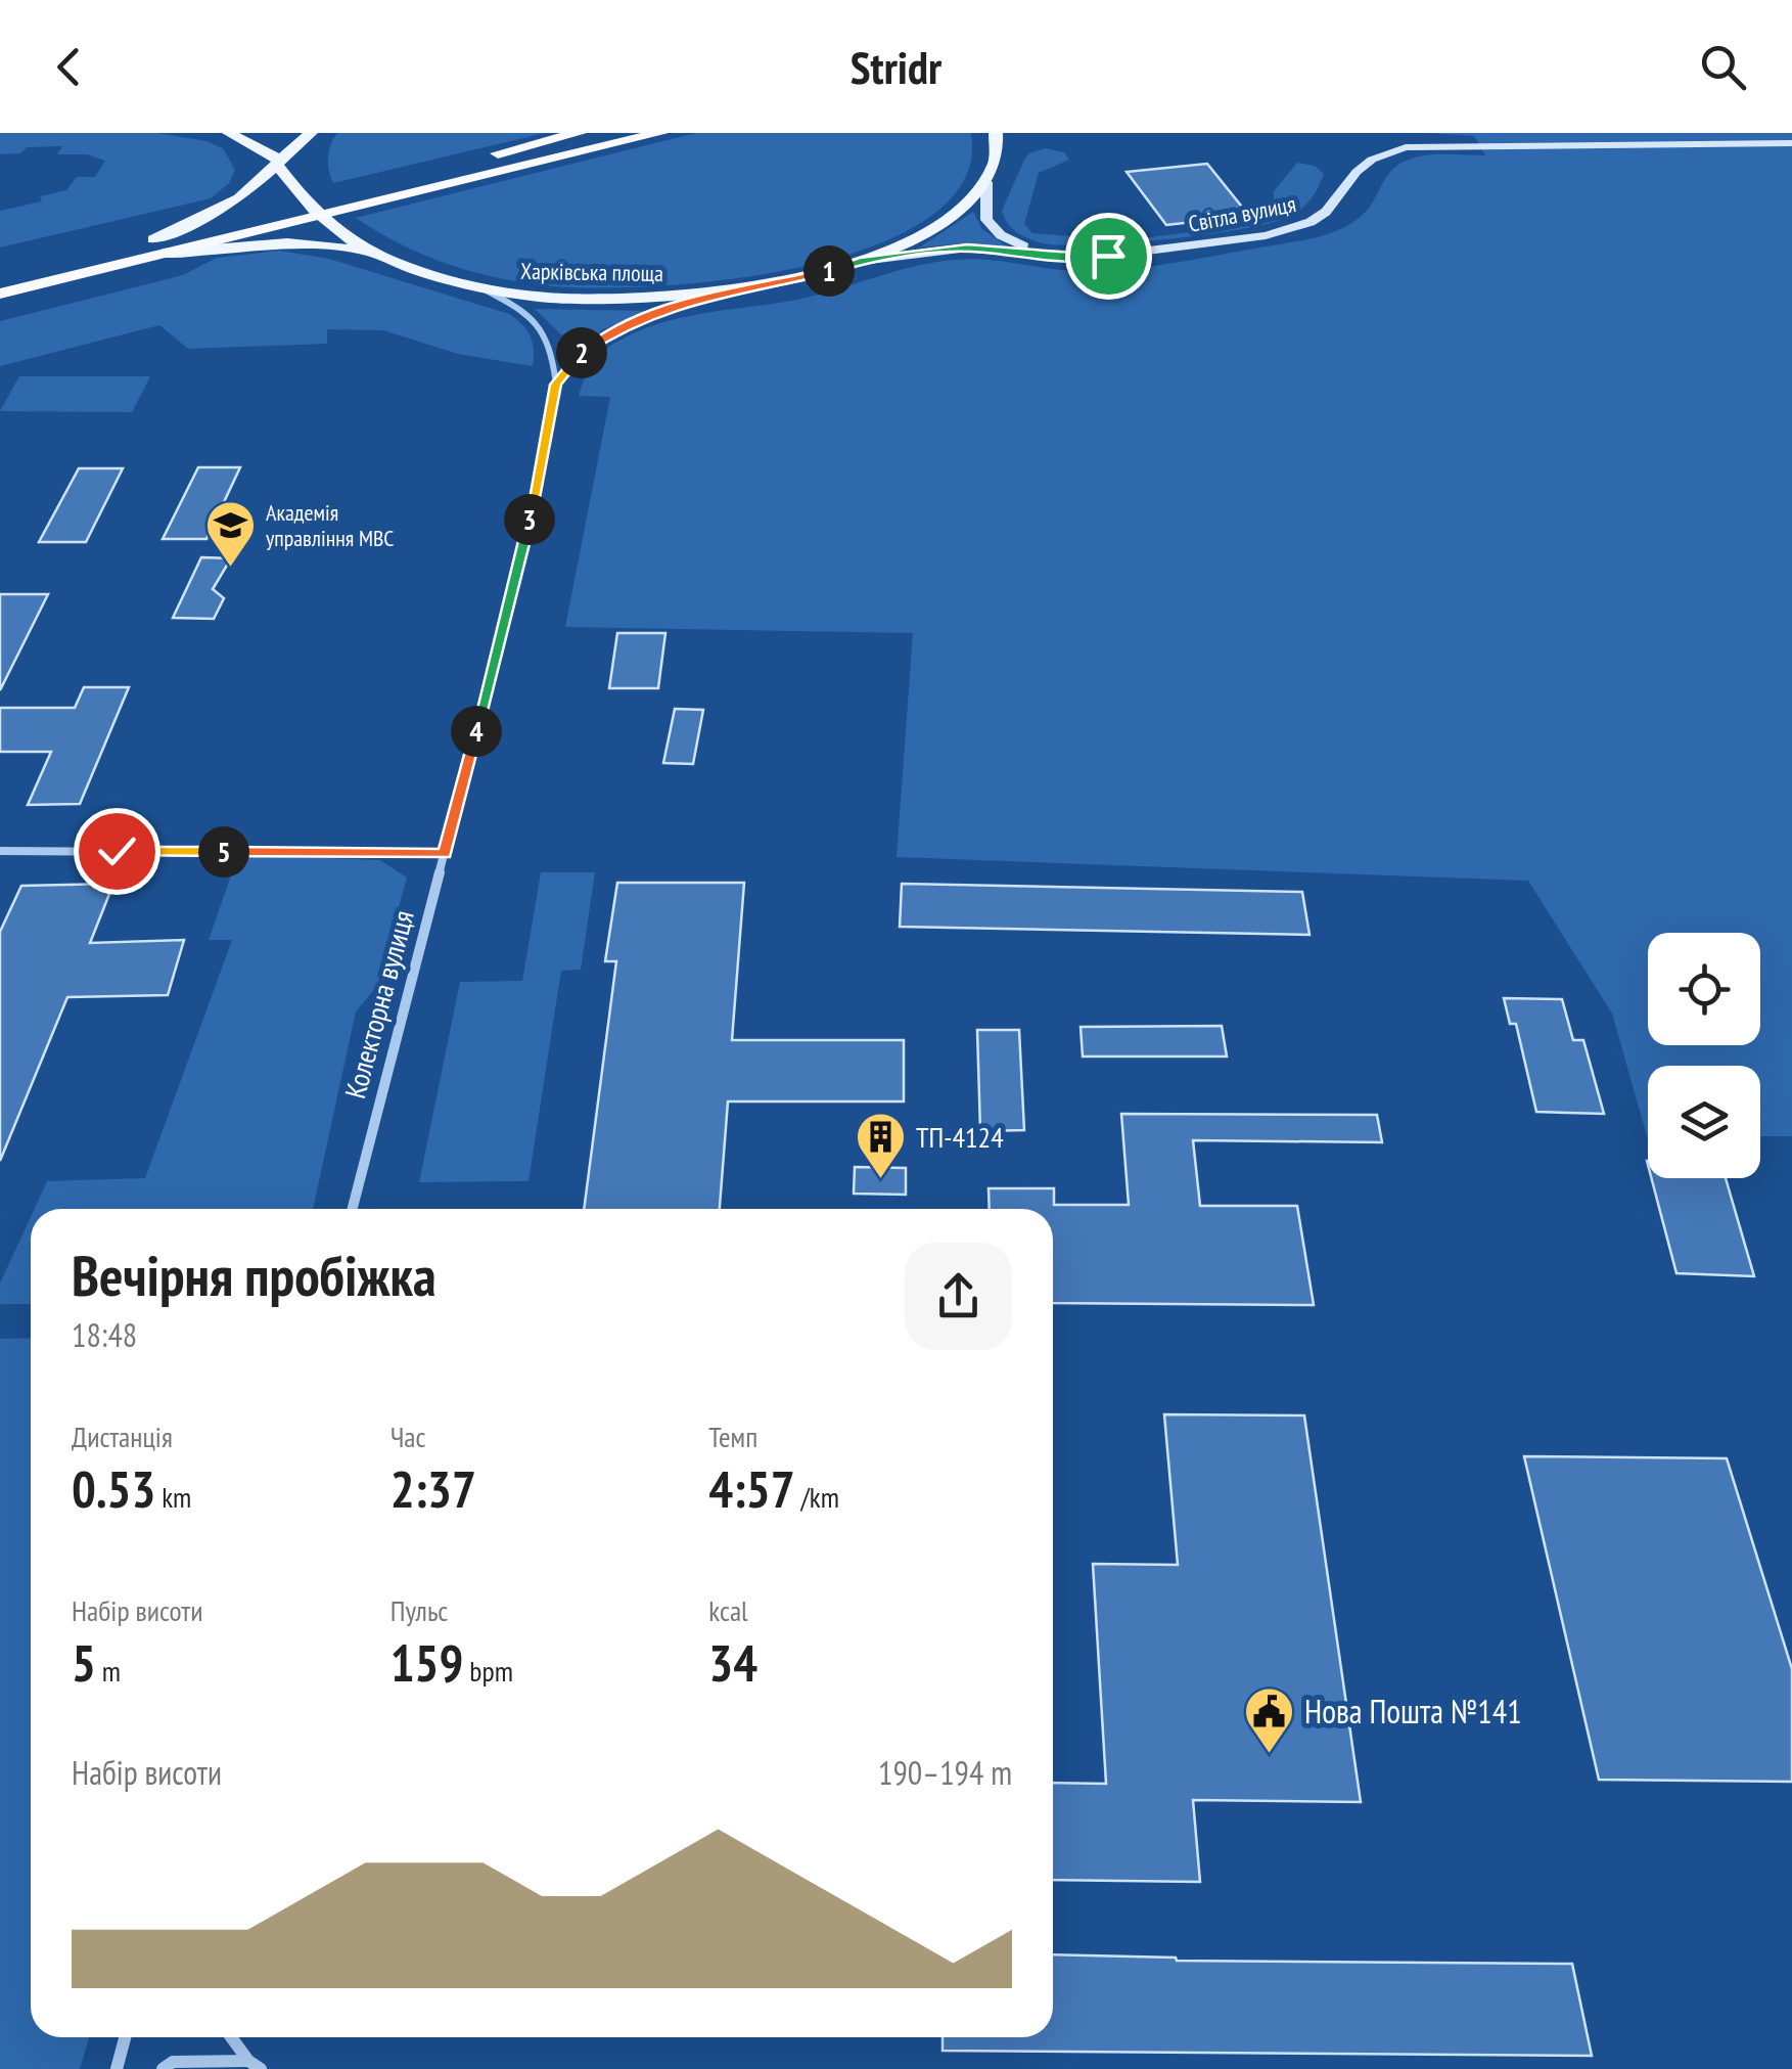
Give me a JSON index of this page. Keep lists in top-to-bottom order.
{
  "streets": {
    "main road": ["Світла вулиця", "Харківська площа"],
    "street": ["Колекторна вулиця"]
  },
  "crossings": [
    ["Світла вулиця", "Харківська площа"],
    ["Харківська площа", "Колекторна вулиця"]
  ],
  "places": {
    "school or university": ["Академія управління МВС"],
    "building": ["ТП-4124"],
    "public building": ["Нова Пошта №141"]
  },
  "page": {
    "header": "Stridr",
    "pins": [
      "1",
      "2",
      "3",
      "4",
      "5"
    ],
    "heading": ["Вечірня пробіжка", "18:48"],
    "stats": [
      ["Дистанція", "0.53 km"],
      ["Час", "2:37"],
      ["Темп", "4:57 /km"],
      ["Набір висоти", "5 m"],
      ["Пульс", "159 bpm"],
      ["kcal", "34"]
    ],
    "chart": ["Набір висоти", "190–194 m"]
  }
}
